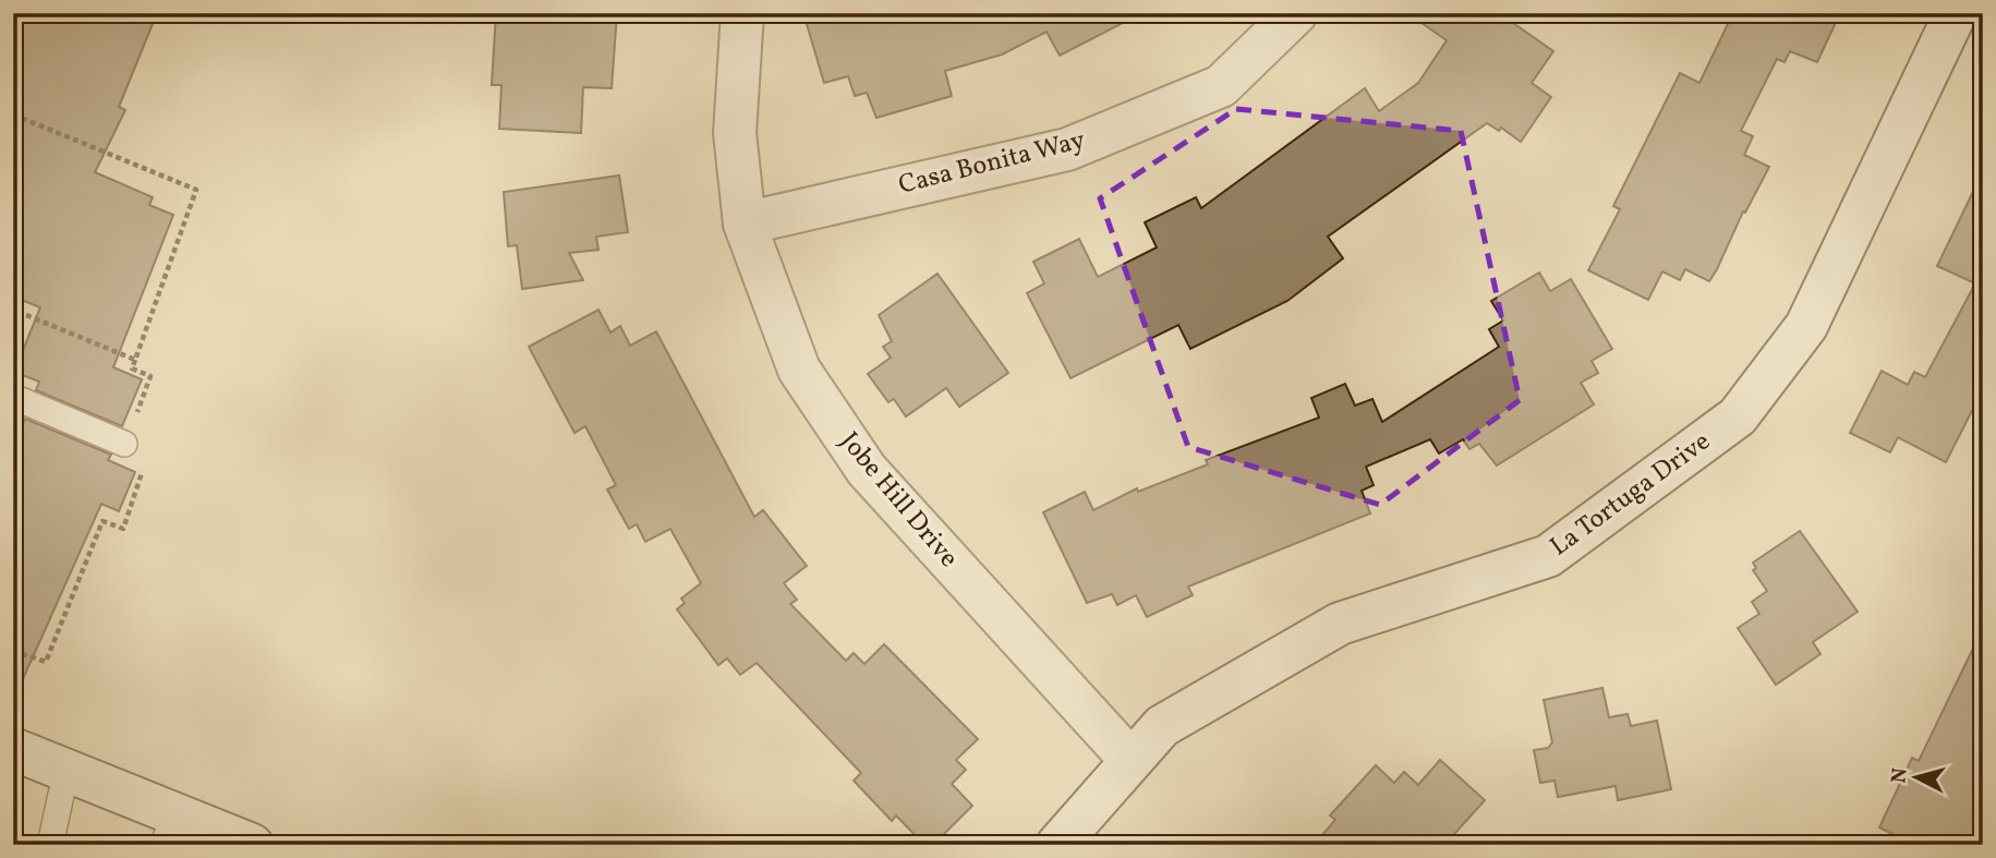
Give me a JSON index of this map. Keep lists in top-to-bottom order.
{
  "streets": {
    "street": ["Casa Bonita Way", "La Tortuga Drive", "Jobe Hill Drive"]
  },
  "crossings": [
    ["Casa Bonita Way", "Jobe Hill Drive"],
    ["La Tortuga Drive", "Jobe Hill Drive"]
  ],
  "north": "left"
}
